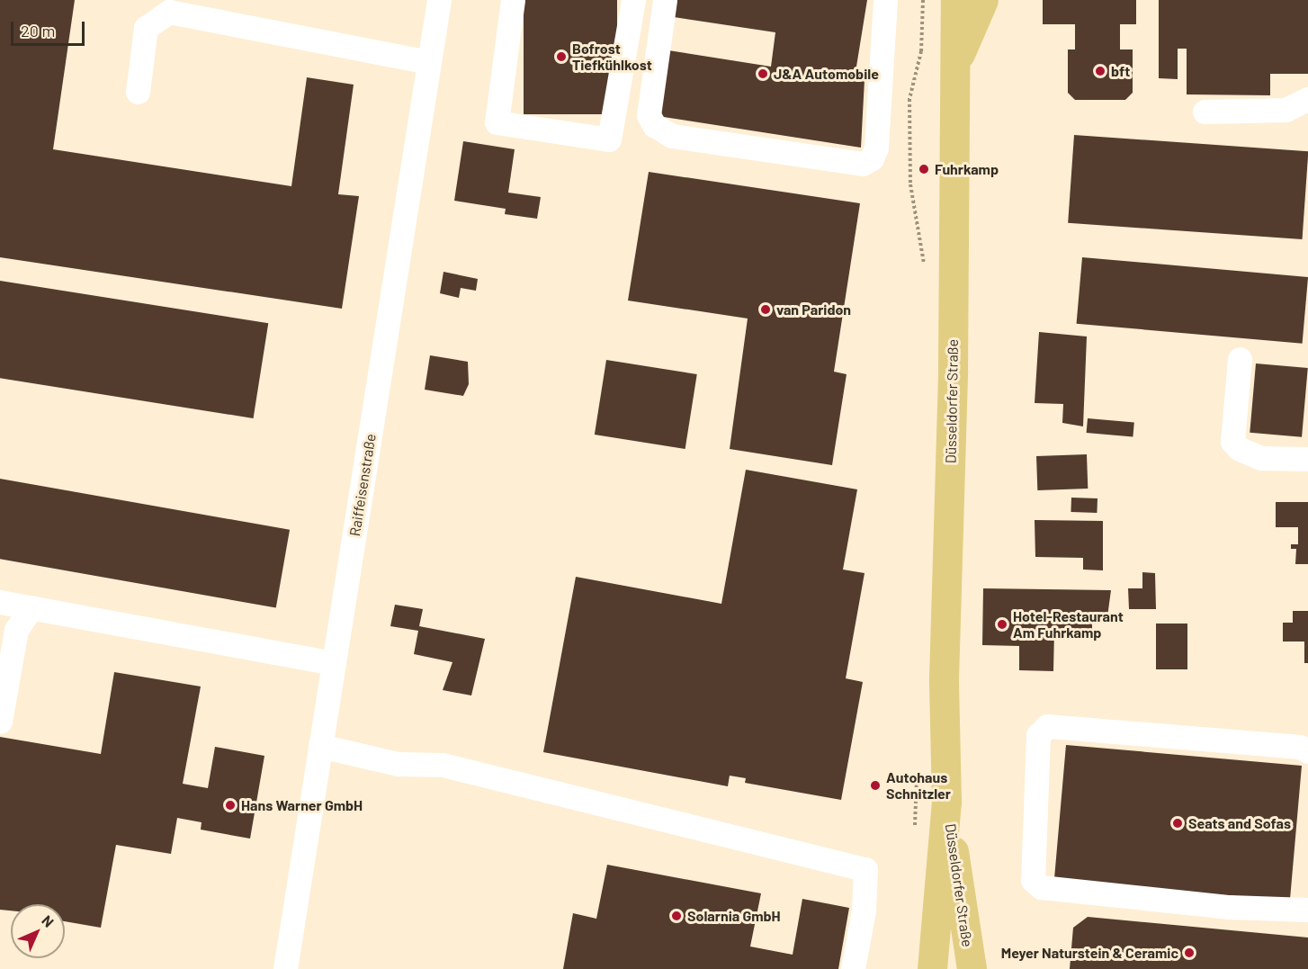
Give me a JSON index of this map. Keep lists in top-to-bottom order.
{
  "streets": {
    "main road": ["Düsseldorfer Straße"],
    "street": ["Raiffeisenstraße"]
  },
  "places": [
    "Bofrost Tiefkühlkost",
    "bft",
    "J&A Automobile",
    "Fuhrkamp",
    "van Paridon",
    "Hotel-Restaurant Am Fuhrkamp",
    "Autohaus Schnitzler",
    "Hans Warner GmbH",
    "Seats and Sofas",
    "Solarnia GmbH",
    "Meyer Naturstein & Ceramic"
  ],
  "scale_bar": "20 m",
  "north": "top right"
}
